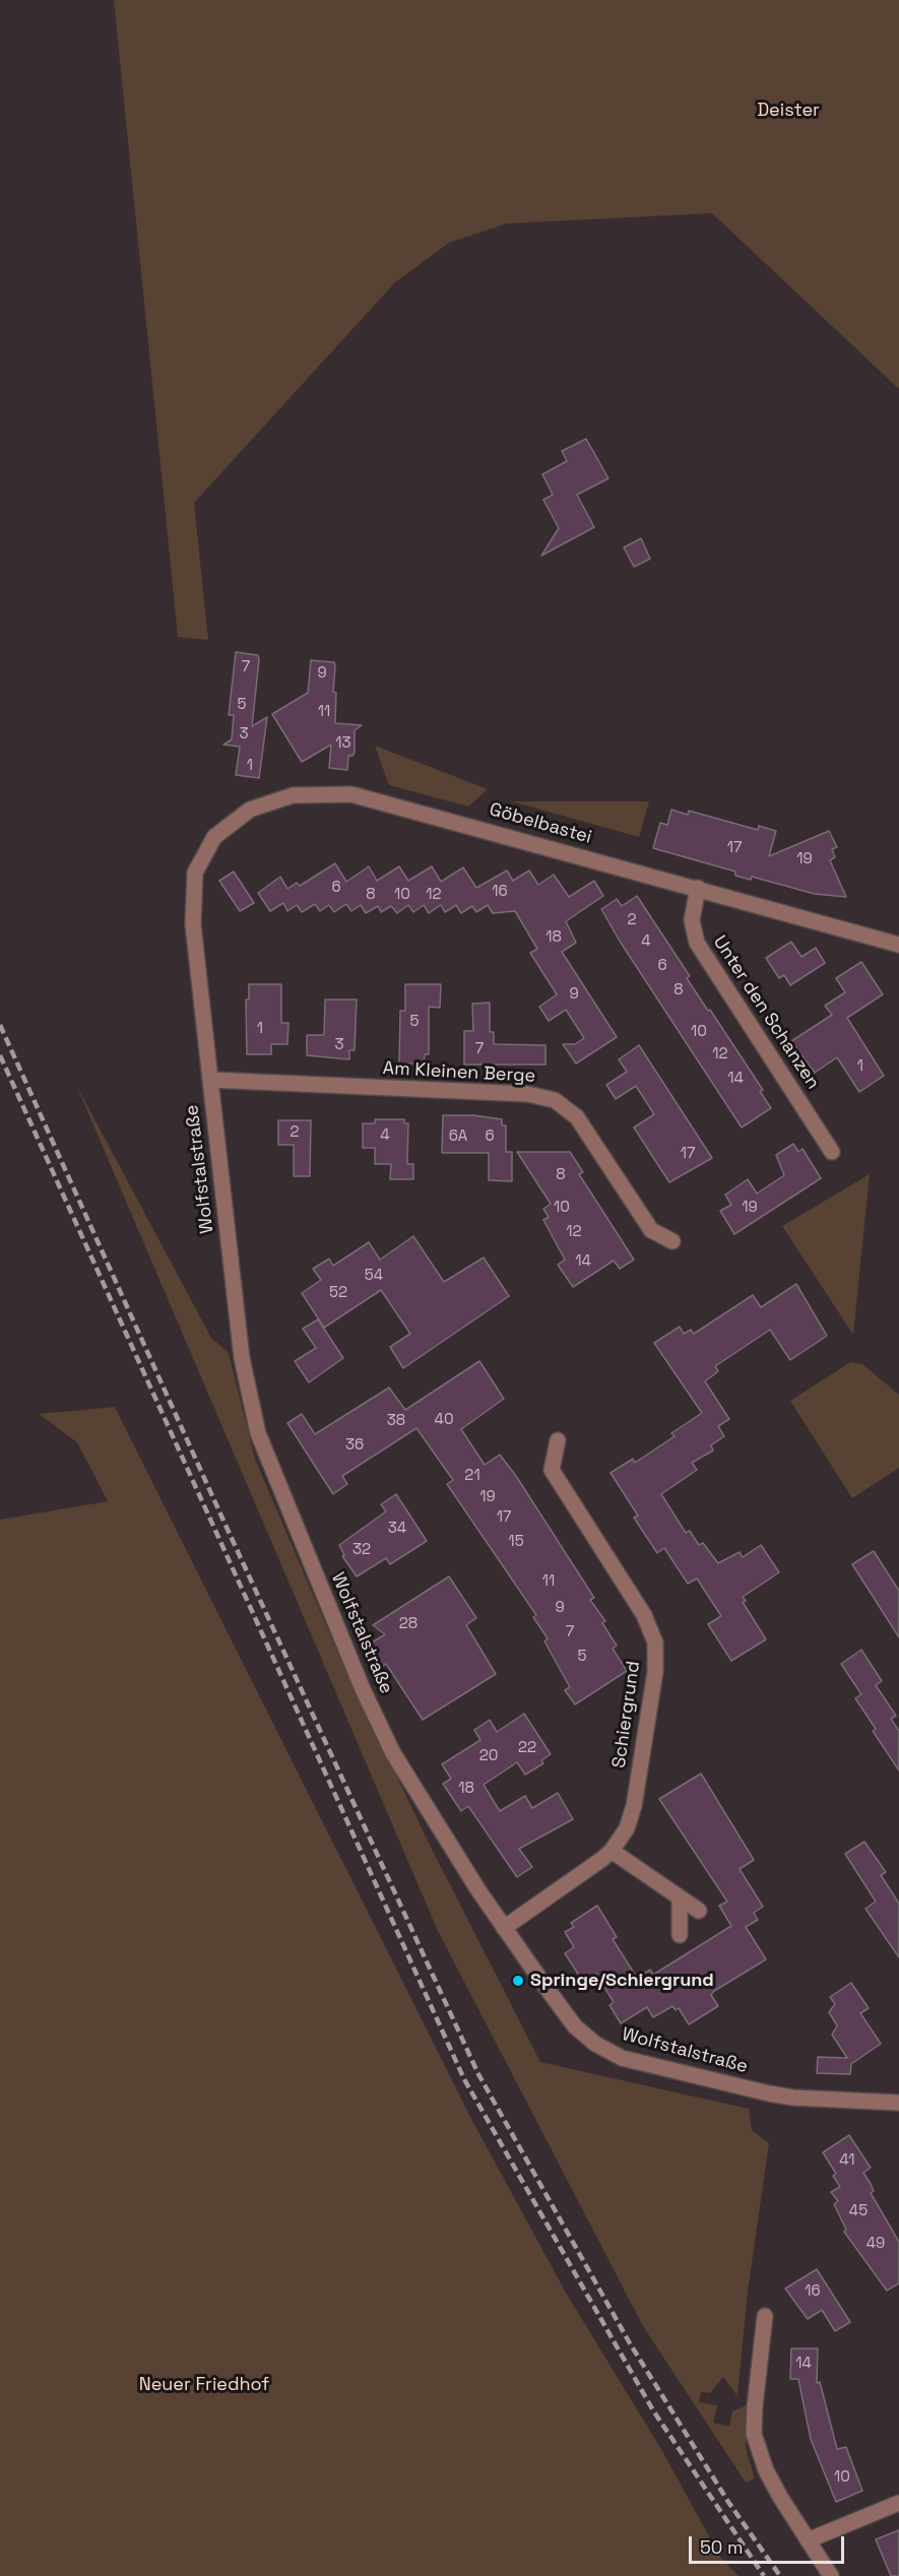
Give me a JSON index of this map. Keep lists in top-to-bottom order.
{
  "streets": {
    "street": [
      "Göbelbastei",
      "Unter den Schanzen",
      "Am Kleinen Berge",
      "Wolfstalstraße",
      "Schiergrund"
    ]
  },
  "crossings": [
    ["Göbelbastei", "Unter den Schanzen"],
    ["Göbelbastei", "Wolfstalstraße"],
    ["Am Kleinen Berge", "Wolfstalstraße"],
    ["Wolfstalstraße", "Schiergrund"]
  ],
  "parks": ["Deister", "Neuer Friedhof"],
  "places": ["Springe/Schiergrund"],
  "house_numbers": [
    "7",
    "9",
    "5",
    "11",
    "3",
    "13",
    "1",
    "17",
    "19",
    "6",
    "16",
    "8",
    "10",
    "12",
    "2",
    "18",
    "4",
    "6",
    "8",
    "9",
    "5",
    "1",
    "10",
    "3",
    "7",
    "12",
    "1",
    "14",
    "2",
    "4",
    "6A",
    "6",
    "17",
    "8",
    "10",
    "19",
    "12",
    "14",
    "54",
    "52",
    "40",
    "38",
    "36",
    "21",
    "19",
    "17",
    "34",
    "15",
    "32",
    "11",
    "9",
    "28",
    "7",
    "5",
    "22",
    "20",
    "18",
    "41",
    "45",
    "49",
    "16",
    "14",
    "10"
  ],
  "scale_bar": "50 m"
}
